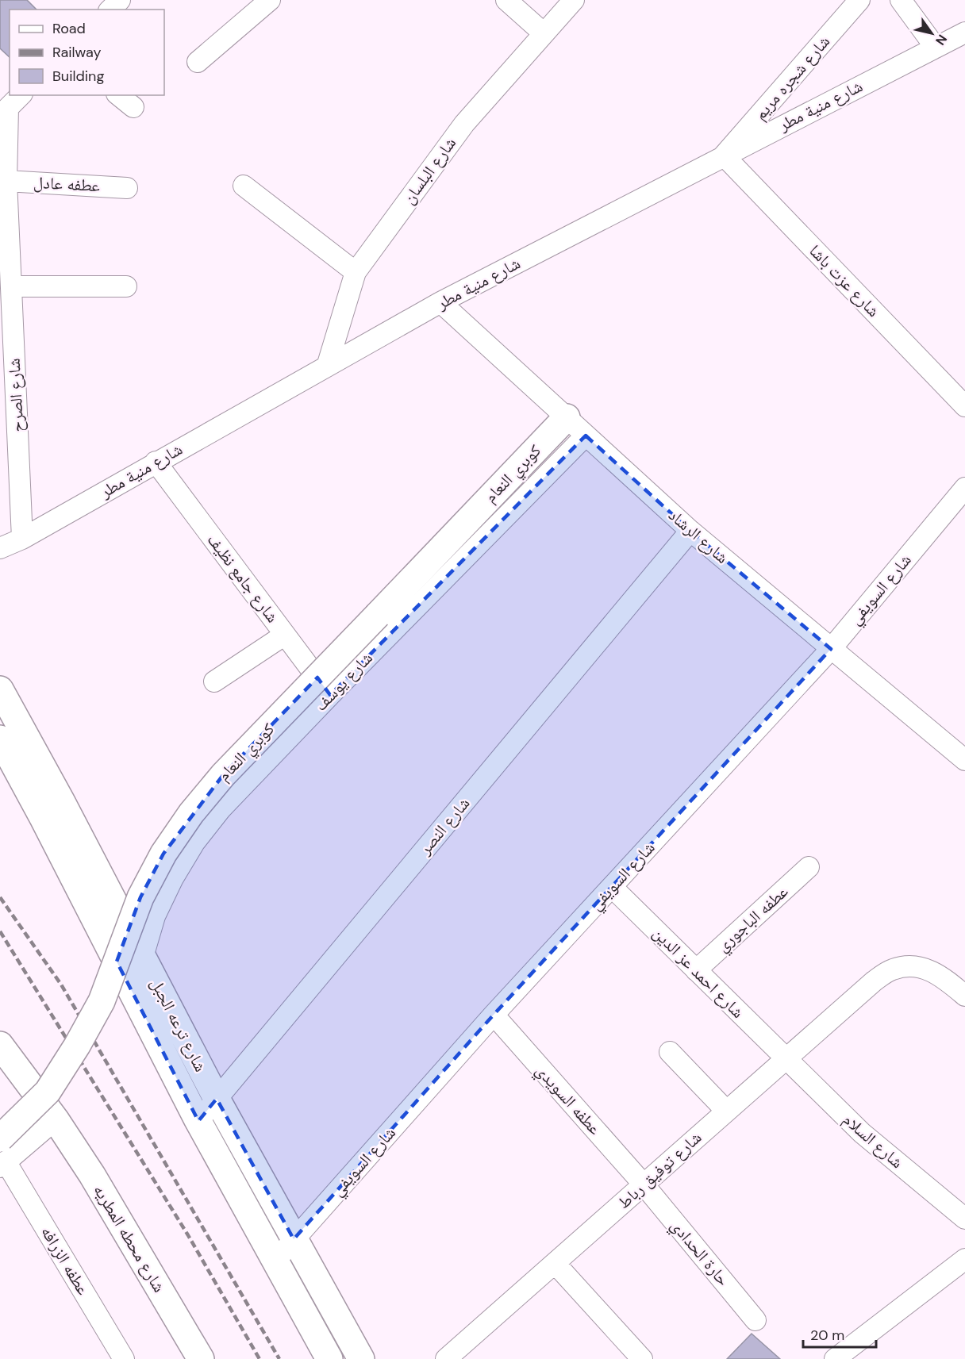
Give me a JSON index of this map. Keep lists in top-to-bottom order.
{
  "streets": {
    "street": [
      "شارع شجره مريم",
      "شارع منية مطر",
      "شارع البلسان",
      "عطفه عادل",
      "شارع عزت باشا",
      "شارع الصرح",
      "كوبري النعام",
      "شارع الرشاد",
      "شارع جامع نظيف",
      "شارع السويفي",
      "شارع يوسف",
      "شارع النصر",
      "عطفه الباجوري",
      "شارع احمد عز الدين",
      "شارع ترعه الجبل",
      "عطفه السويدي",
      "شارع السلام",
      "شارع توفيق رباط",
      "شارع محطه المطريه",
      "حارة الحدادي",
      "عطفه الزرافه"
    ]
  },
  "crossings": [
    ["شارع شجره مريم", "شارع منية مطر"],
    ["شارع شجره مريم", "شارع عزت باشا"],
    ["شارع منية مطر", "شارع البلسان"],
    ["شارع منية مطر", "شارع عزت باشا"],
    ["شارع منية مطر", "شارع الصرح"],
    ["شارع منية مطر", "شارع الرشاد"],
    ["شارع منية مطر", "شارع جامع نظيف"],
    ["عطفه عادل", "شارع الصرح"],
    ["كوبري النعام", "شارع الرشاد"],
    ["كوبري النعام", "عطفه الزرافه"],
    ["شارع الرشاد", "شارع السويفي"],
    ["شارع الرشاد", "شارع يوسف"],
    ["شارع الرشاد", "شارع النصر"],
    ["شارع جامع نظيف", "شارع يوسف"],
    ["شارع السويفي", "شارع احمد عز الدين"],
    ["شارع السويفي", "شارع ترعه الجبل"],
    ["شارع السويفي", "عطفه السويدي"],
    ["شارع يوسف", "شارع ترعه الجبل"],
    ["شارع النصر", "شارع ترعه الجبل"],
    ["عطفه الباجوري", "شارع احمد عز الدين"],
    ["شارع احمد عز الدين", "شارع السلام"],
    ["شارع احمد عز الدين", "شارع توفيق رباط"],
    ["عطفه السويدي", "شارع توفيق رباط"],
    ["عطفه السويدي", "حارة الحدادي"],
    ["شارع السلام", "شارع توفيق رباط"],
    ["شارع توفيق رباط", "حارة الحدادي"]
  ],
  "legend": ["Road", "Railway", "Building"],
  "scale_bar": "20 m",
  "north": "bottom right"
}
